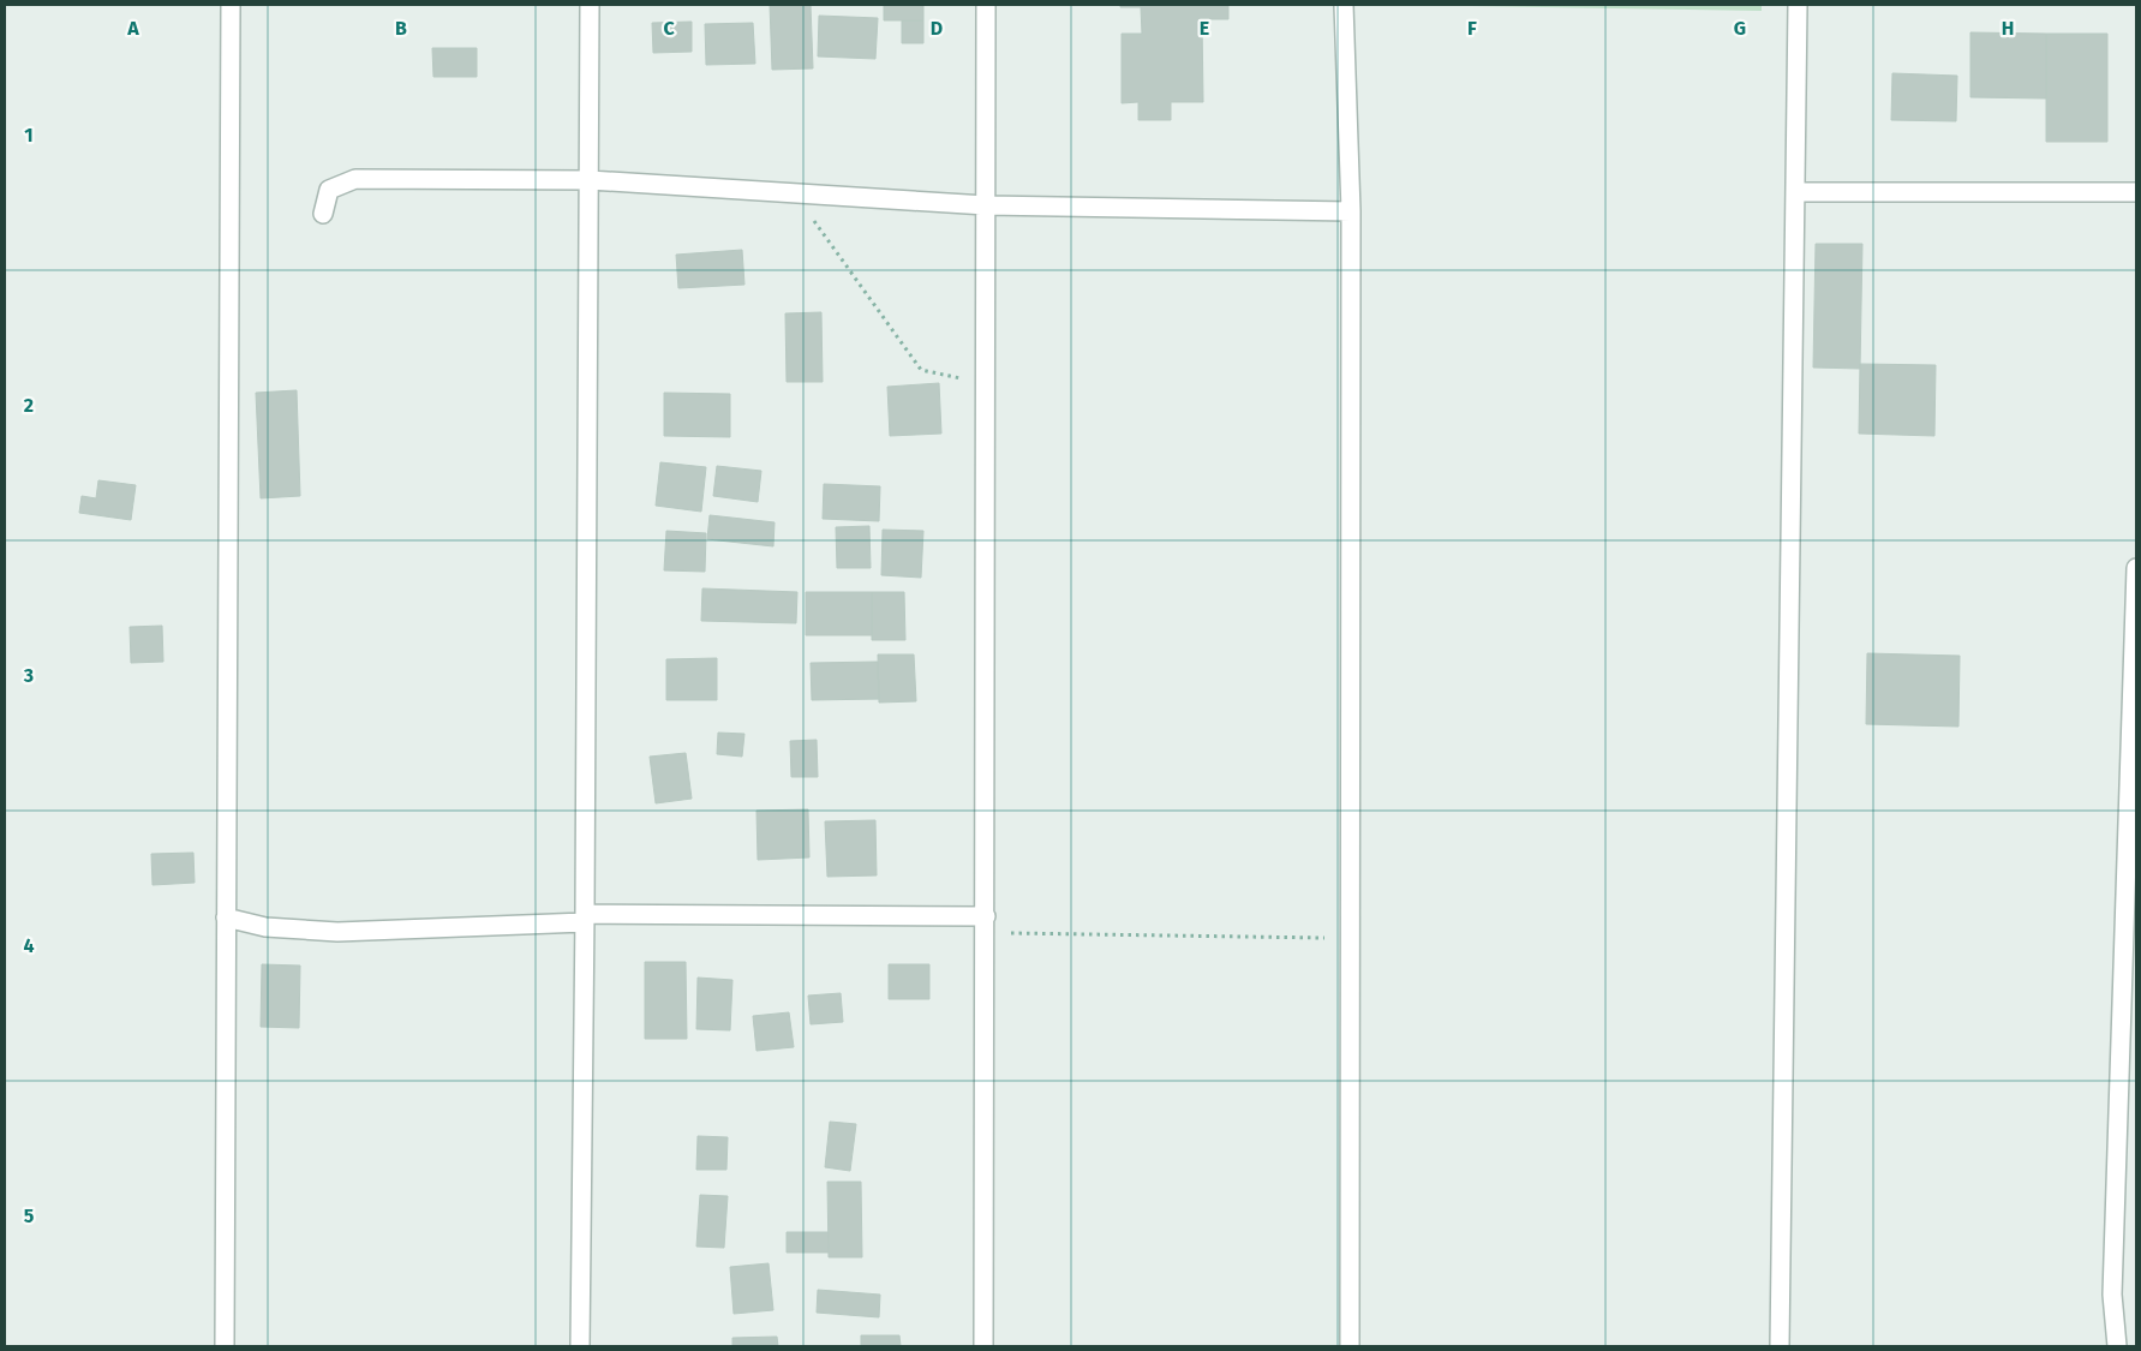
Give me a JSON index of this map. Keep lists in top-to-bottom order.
{
  "grid": {
    "columns": [
      "A",
      "B",
      "C",
      "D",
      "E",
      "F",
      "G",
      "H"
    ],
    "rows": [
      "1",
      "2",
      "3",
      "4",
      "5"
    ]
  }
}
